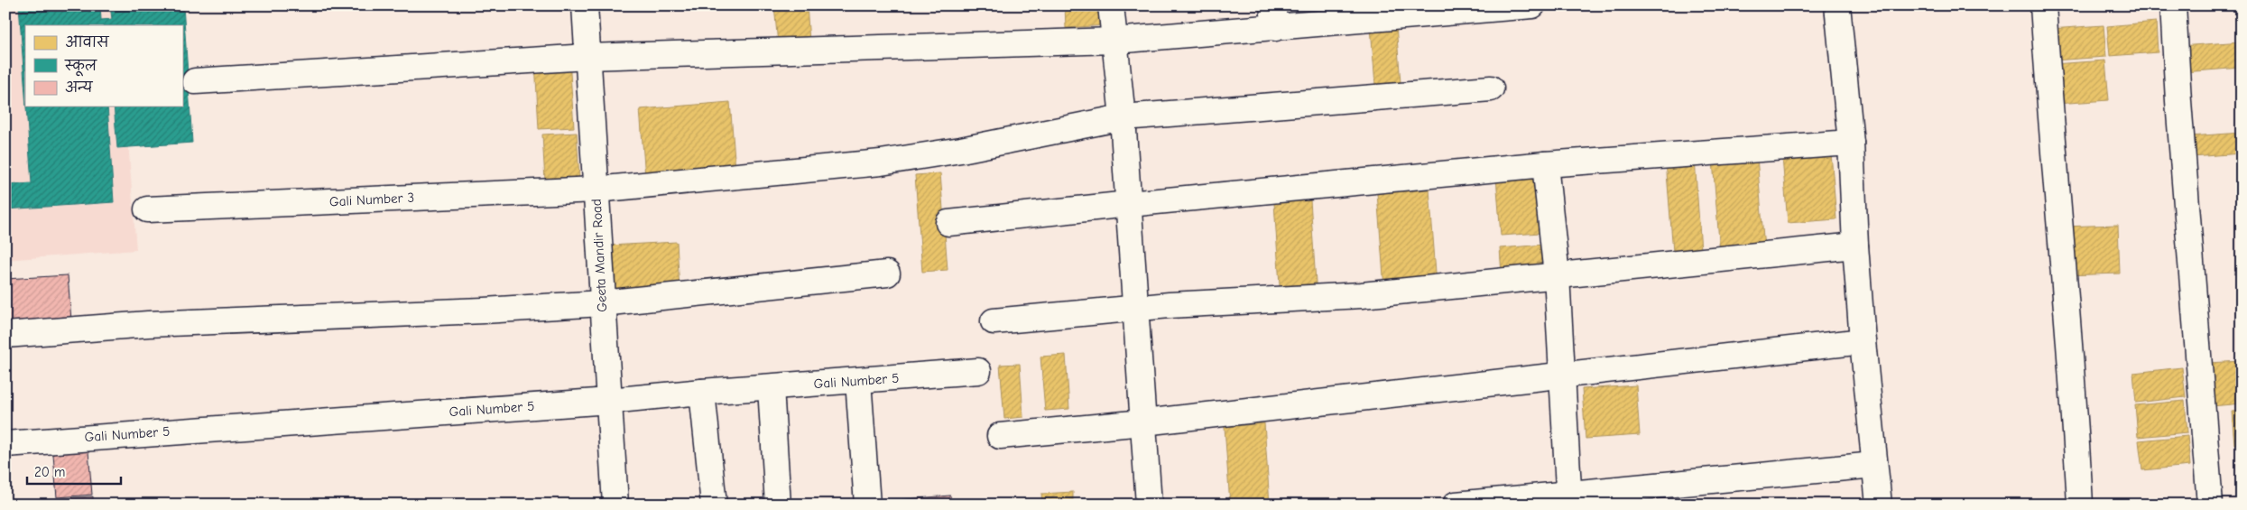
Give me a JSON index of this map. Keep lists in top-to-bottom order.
{
  "streets": {
    "street": ["Gali Number 3", "Geeta Mandir Road", "Gali Number 5"]
  },
  "crossings": [
    ["Gali Number 3", "Geeta Mandir Road"],
    ["Geeta Mandir Road", "Gali Number 5"]
  ],
  "legend": ["आवास", "स्कूल", "अन्य"],
  "scale_bar": "20 m"
}
